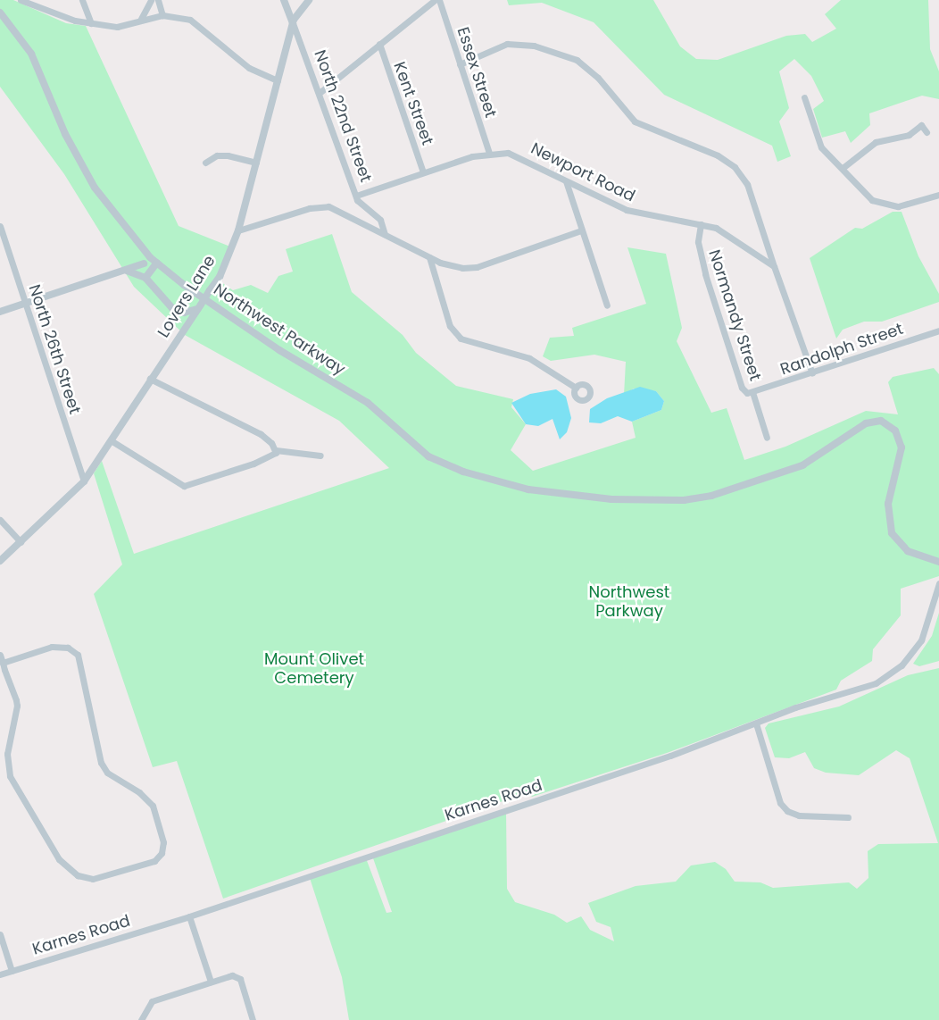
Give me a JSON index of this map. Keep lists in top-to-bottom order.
{
  "streets": {
    "street": [
      "Essex Street",
      "Kent Street",
      "North 22nd Street",
      "Newport Road",
      "Lovers Lane",
      "Normandy Street",
      "Northwest Parkway",
      "North 26th Street",
      "Randolph Street",
      "Karnes Road"
    ]
  },
  "crossings": [
    ["Essex Street", "Newport Road"],
    ["Kent Street", "Newport Road"],
    ["North 22nd Street", "Newport Road"],
    ["North 22nd Street", "Lovers Lane"],
    ["Newport Road", "Normandy Street"],
    ["Lovers Lane", "North 26th Street"],
    ["Normandy Street", "Randolph Street"]
  ],
  "parks": ["Northwest Parkway", "Mount Olivet Cemetery"]
}
